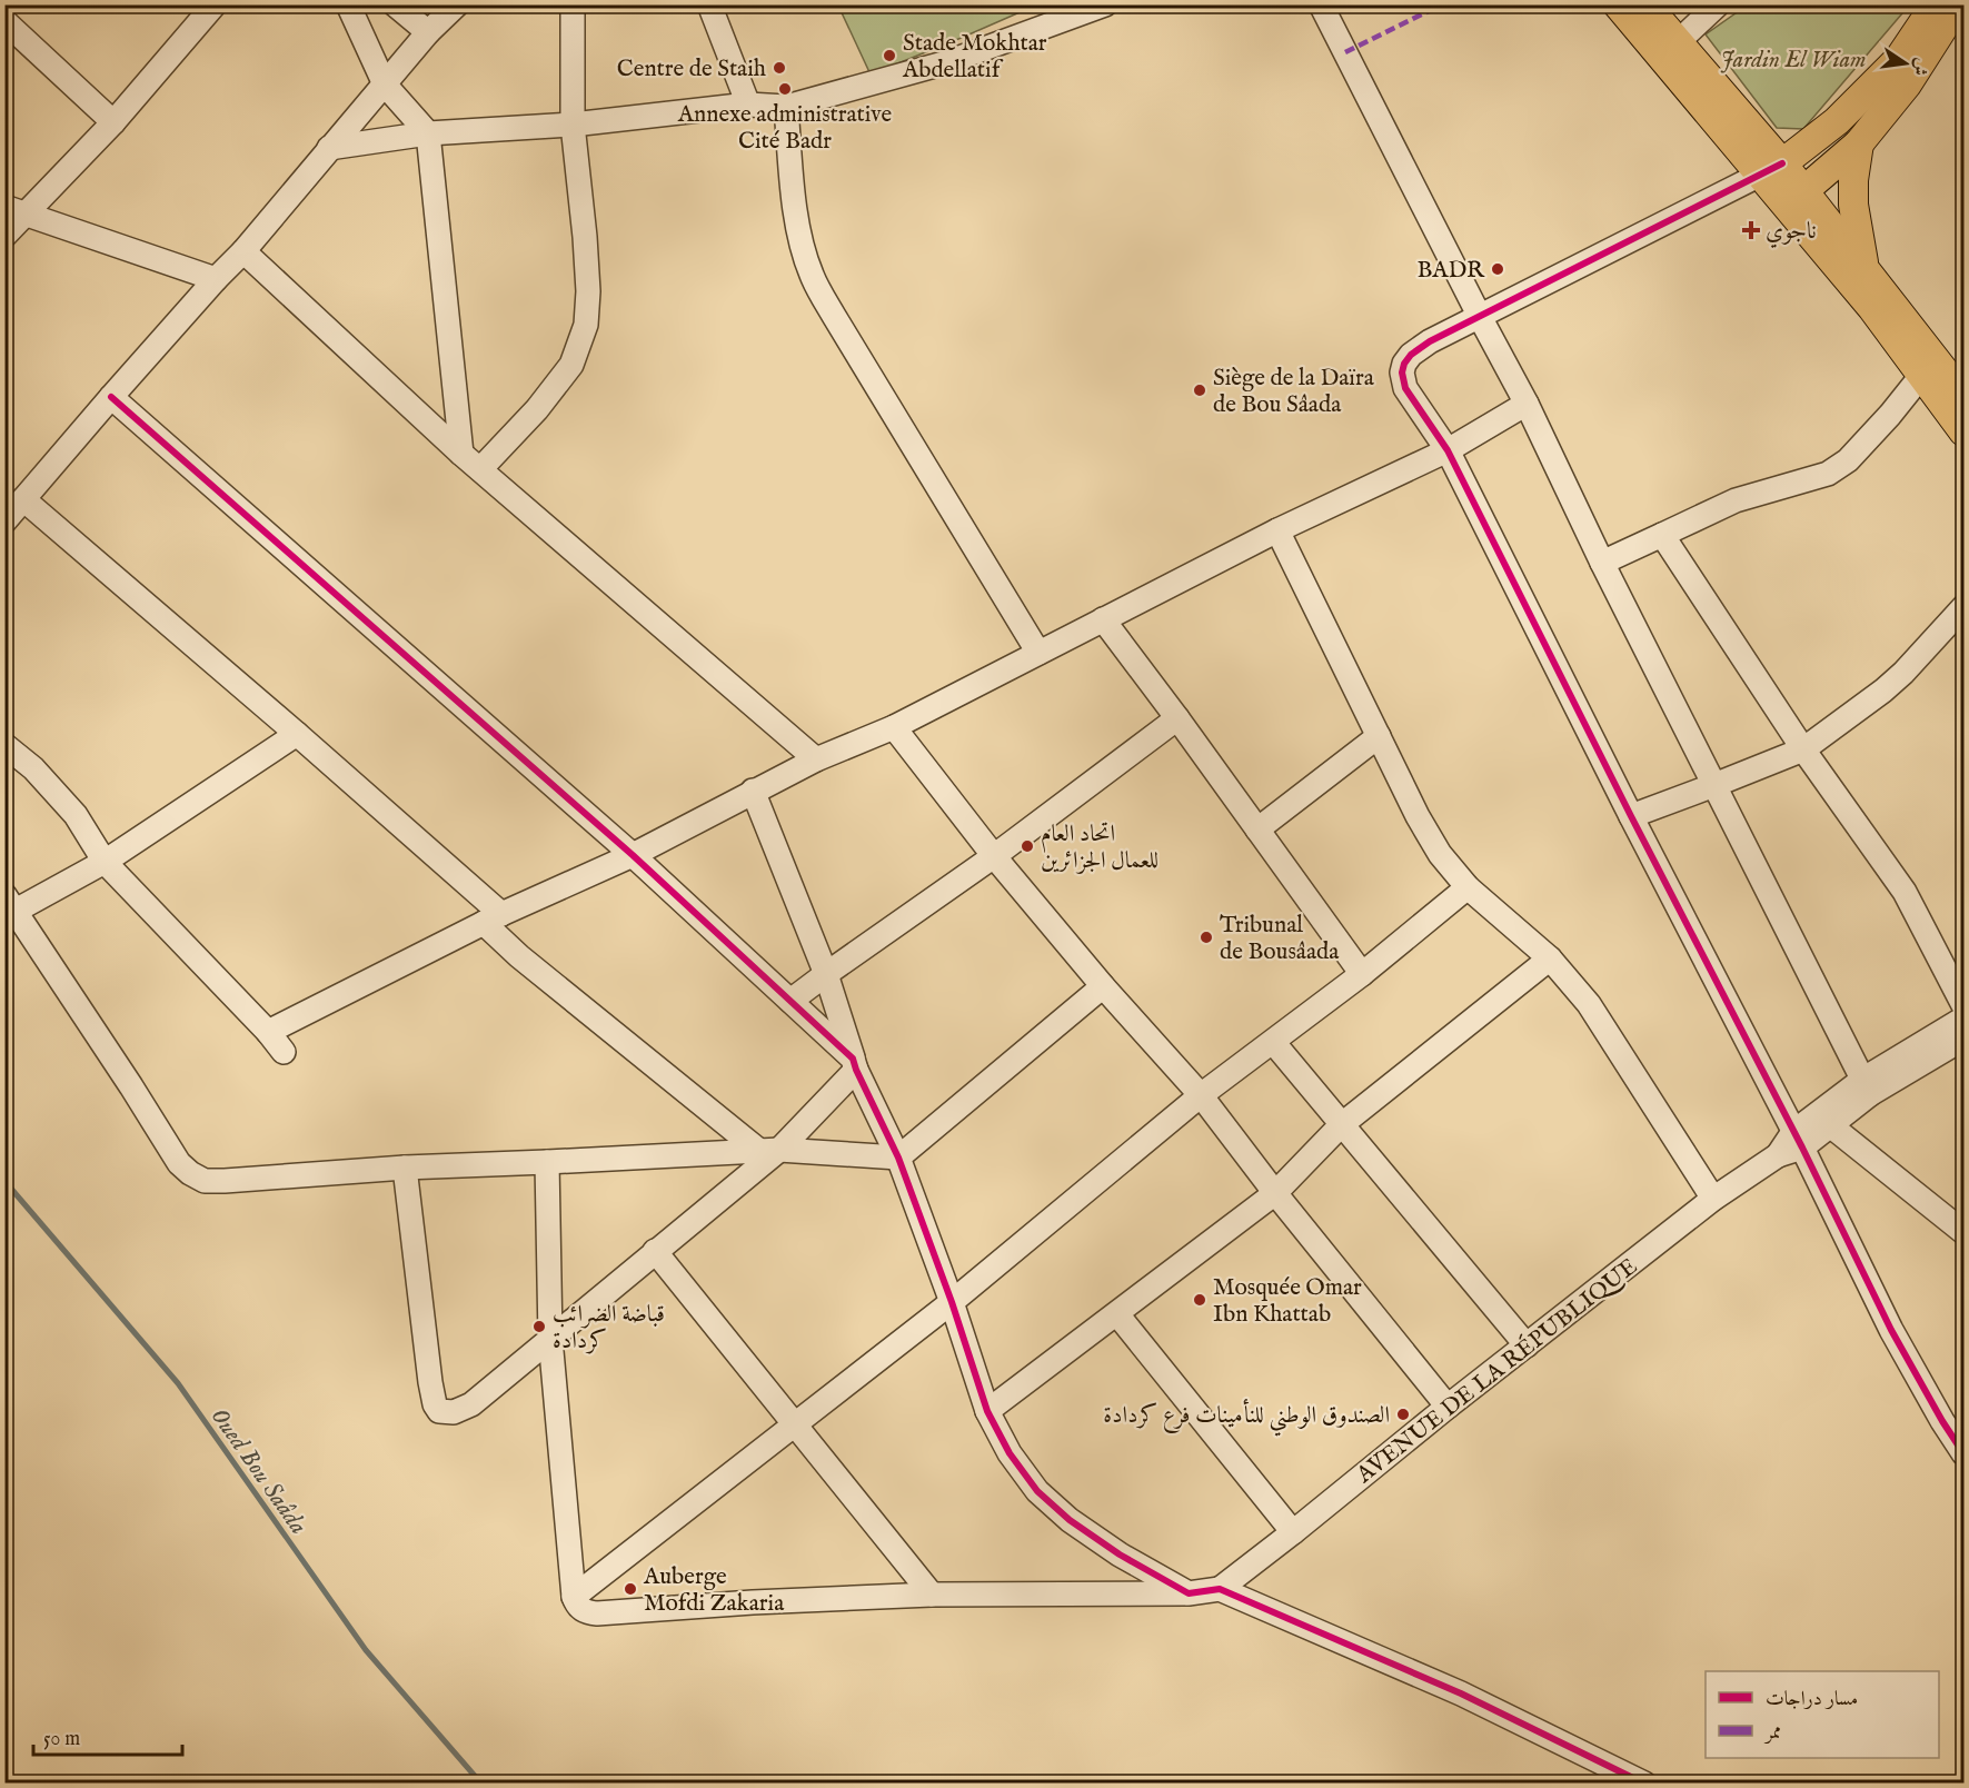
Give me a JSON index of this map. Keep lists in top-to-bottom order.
{
  "streets": {
    "street": ["AVENUE DE LA RÉPUBLIQUE"]
  },
  "water": ["Oued Bou Saâda"],
  "parks": ["Jardin El Wiam"],
  "places": {
    "other": [
      "Stade Mokhtar Abdellatif",
      "Centre de Staih",
      "Annexe administrative Cité Badr",
      "BADR",
      "Siège de la Daïra de Bou Sâada",
      "اتحاد العام للعمال الجزائرين",
      "Tribunal de Bousâada",
      "Mosquée Omar Ibn Khattab",
      "قباضة الضرائب كردادة",
      "الصندوق الوطني للنأمينات فرع كردادة",
      "Auberge Mofdi Zakaria"
    ],
    "health": ["ناجوي"]
  },
  "legend": ["مسار دراجات", "ممر"],
  "scale_bar": "50 m",
  "north": "right"
}
